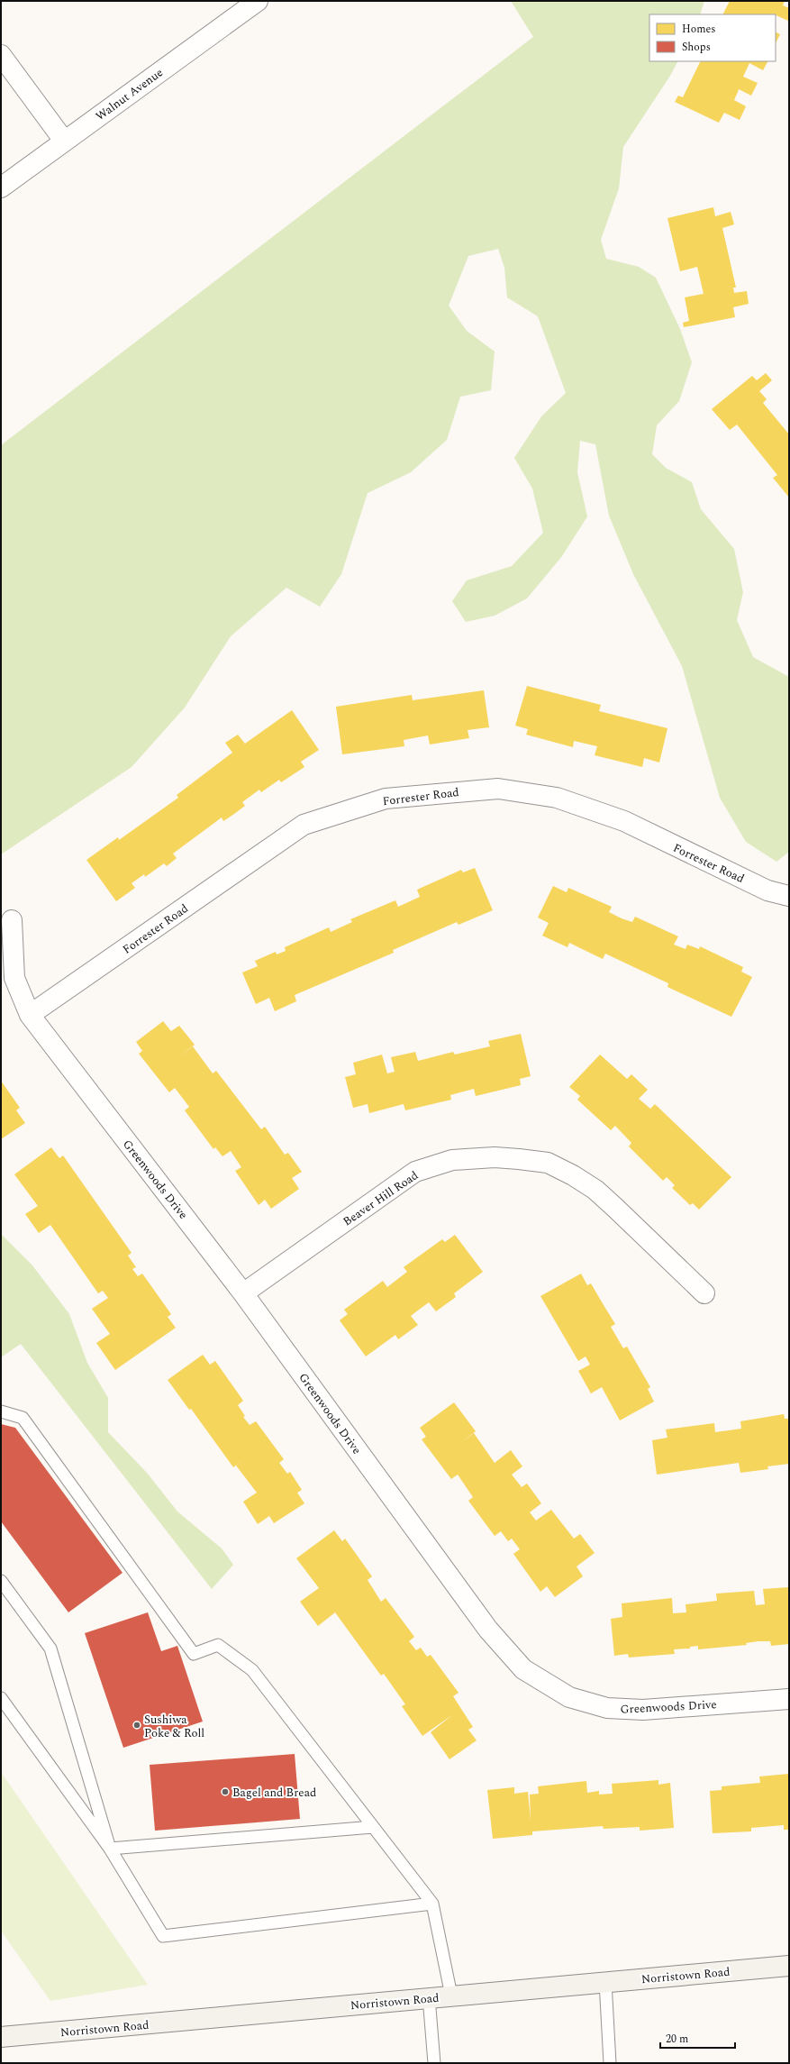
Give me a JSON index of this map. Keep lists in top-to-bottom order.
{
  "streets": {
    "main road": ["Norristown Road"],
    "street": [
      "Walnut Avenue",
      "Forrester Road",
      "Greenwoods Drive",
      "Beaver Hill Road"
    ]
  },
  "crossings": [
    ["Forrester Road", "Greenwoods Drive"],
    ["Greenwoods Drive", "Beaver Hill Road"]
  ],
  "places": ["Sushiwa Poke & Roll", "Bagel and Bread"],
  "legend": ["Homes", "Shops"],
  "scale_bar": "20 m"
}
